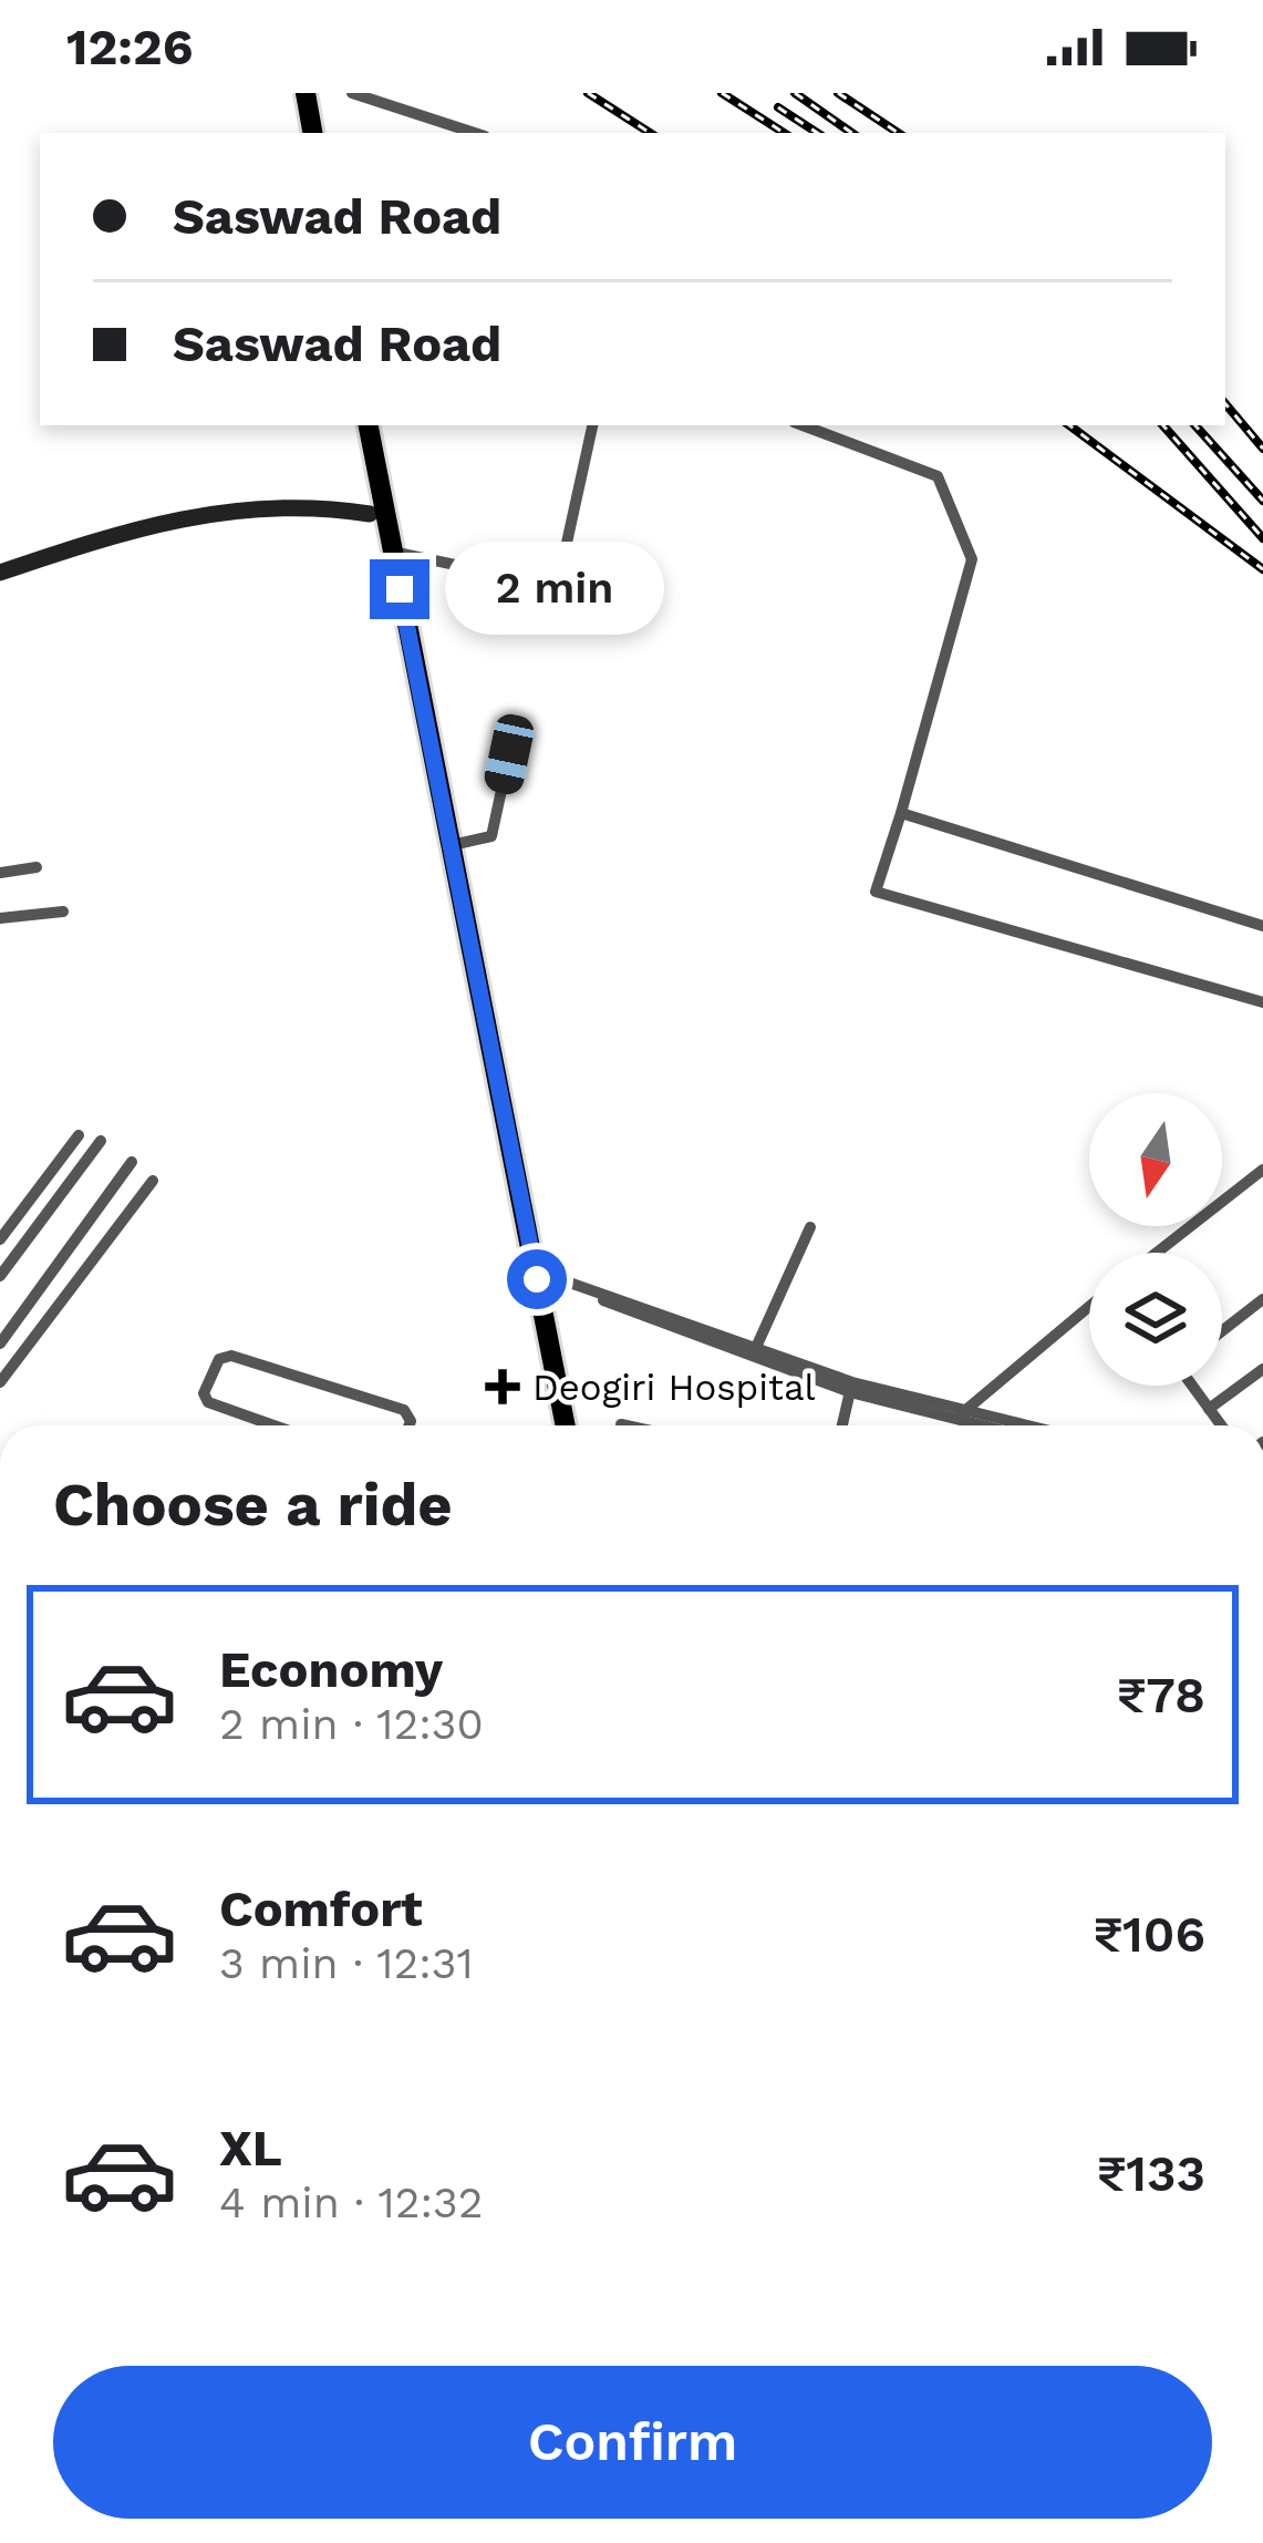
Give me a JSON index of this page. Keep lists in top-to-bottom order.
{
  "places": {
    "health": ["Deogiri Hospital"]
  },
  "north": "bottom",
  "page": {
    "status": "12:26",
    "banner": ["Saswad Road", "Saswad Road"],
    "bubble": "2 min",
    "heading": "Choose a ride",
    "list": [
      {
        "name": "Economy",
        "note": "2 min · 12:30",
        "value": "₹78"
      },
      {
        "name": "Comfort",
        "note": "3 min · 12:31",
        "value": "₹106"
      },
      {
        "name": "XL",
        "note": "4 min · 12:32",
        "value": "₹133"
      }
    ],
    "buttons": "Confirm"
  }
}
